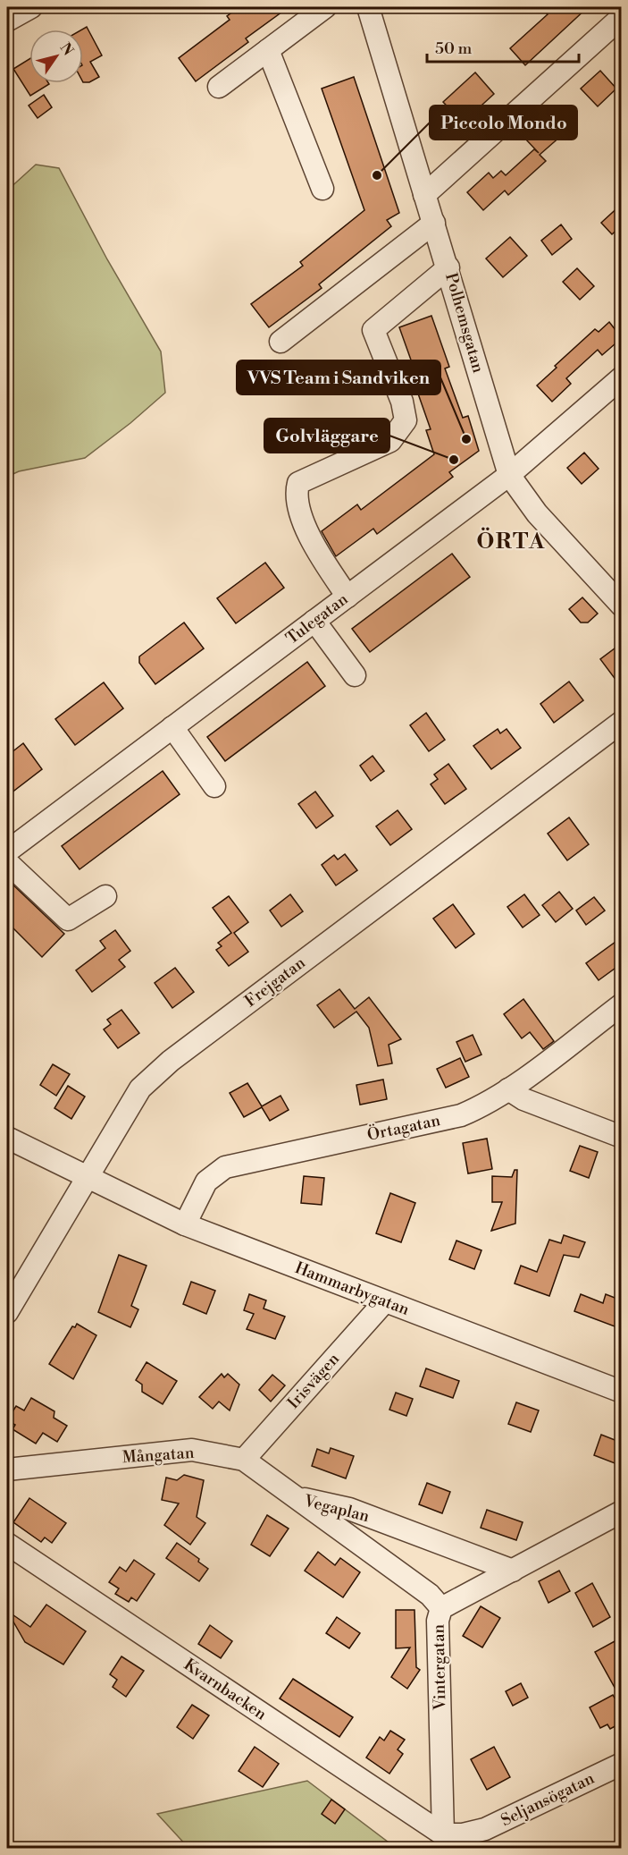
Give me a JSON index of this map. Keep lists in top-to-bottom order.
{
  "streets": {
    "street": [
      "Polhemsgatan",
      "Tulegatan",
      "Frejgatan",
      "Örtagatan",
      "Hammarbygatan",
      "Irisvägen",
      "Mångatan",
      "Vegaplan",
      "Vintergatan",
      "Kvarnbacken",
      "Seljansögatan"
    ]
  },
  "crossings": [
    ["Polhemsgatan", "Tulegatan"],
    ["Frejgatan", "Hammarbygatan"],
    ["Örtagatan", "Hammarbygatan"],
    ["Hammarbygatan", "Irisvägen"],
    ["Irisvägen", "Mångatan"],
    ["Mångatan", "Vegaplan"],
    ["Vegaplan", "Vintergatan"],
    ["Vintergatan", "Kvarnbacken"],
    ["Vintergatan", "Seljansögatan"],
    ["Kvarnbacken", "Seljansögatan"]
  ],
  "districts": ["ÖRTA"],
  "places": ["Piccolo Mondo", "VVS Team i Sandviken", "Golvläggare"],
  "scale_bar": "50 m",
  "north": "top right"
}
